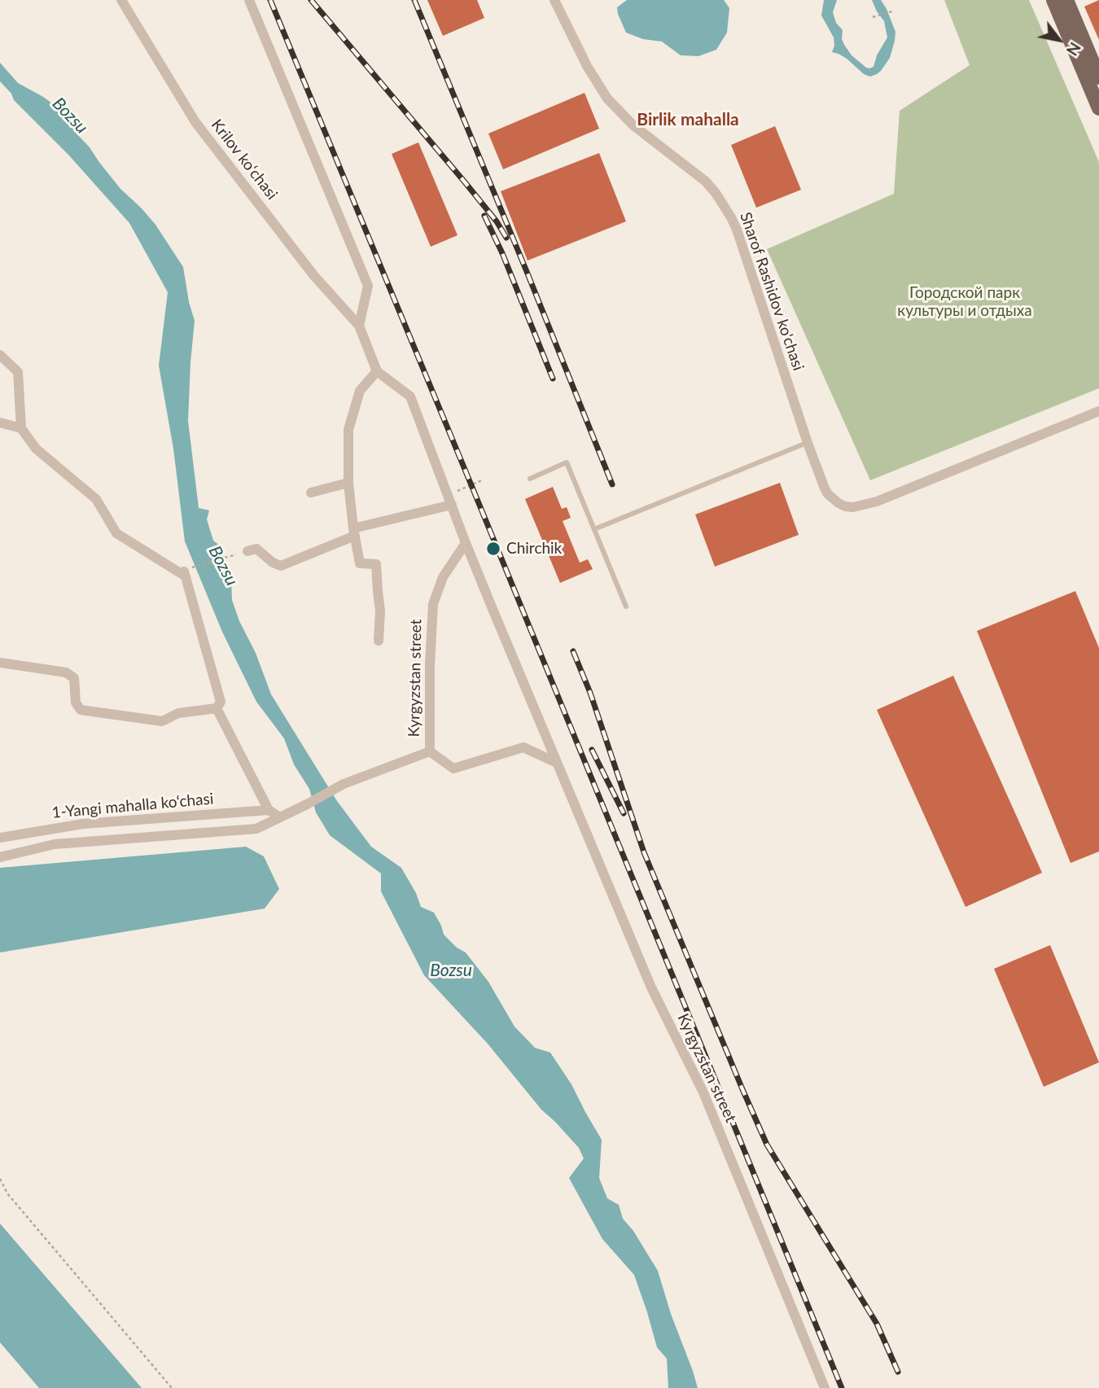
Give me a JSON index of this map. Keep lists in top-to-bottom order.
{
  "streets": {
    "street": [
      "Krilov ko‘chasi",
      "Sharof Rashidov ko'chasi",
      "Kyrgyzstan street",
      "1-Yangi mahalla ko‘chasi"
    ]
  },
  "districts": ["Birlik mahalla"],
  "water": ["Bozsu"],
  "parks": ["Городской парк культуры и отдыха"],
  "places": ["Chirchik"],
  "north": "bottom right"
}
